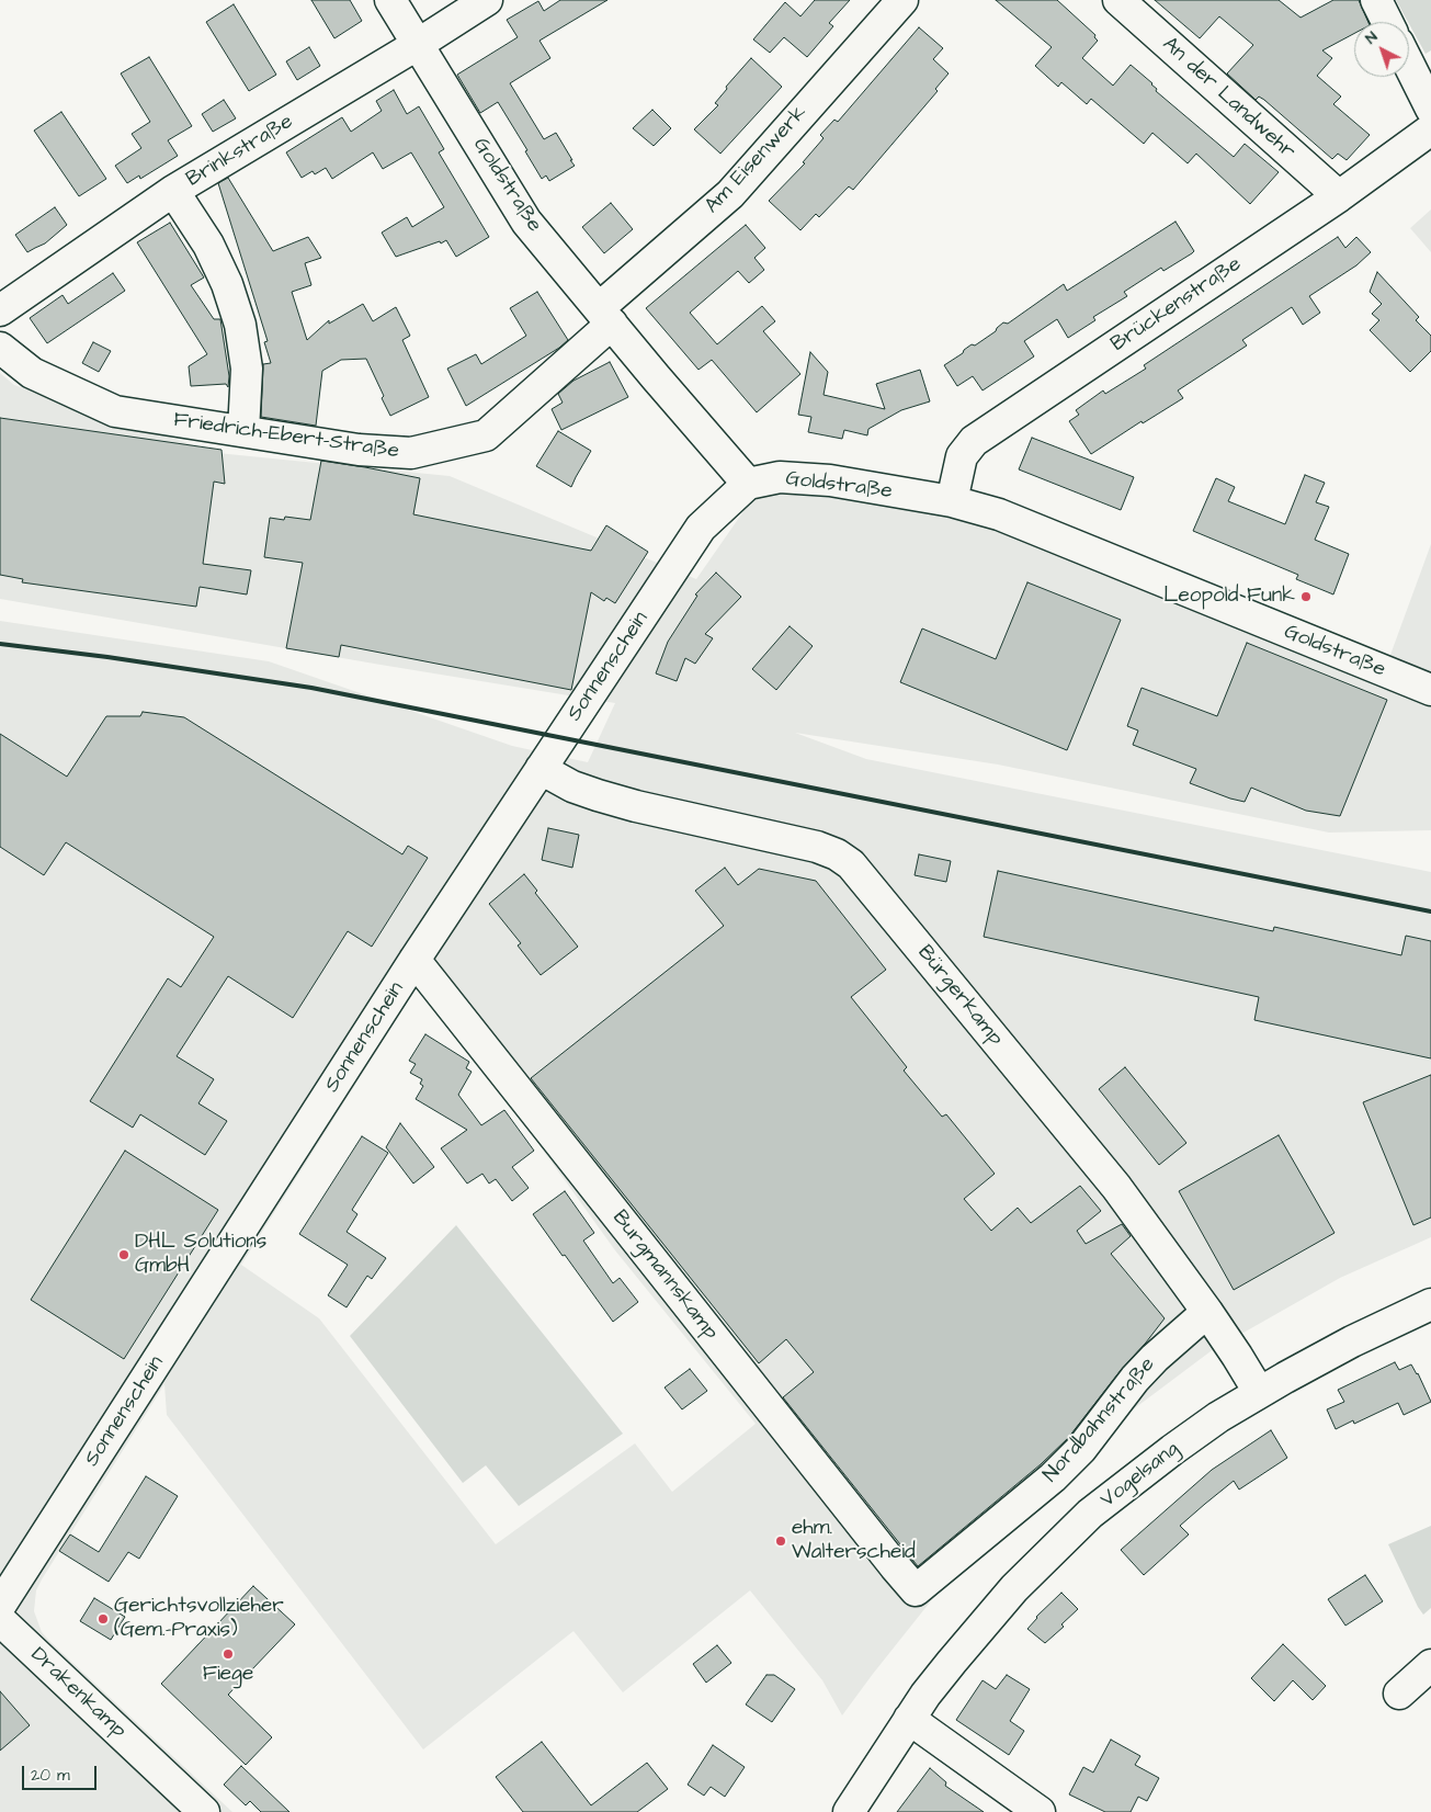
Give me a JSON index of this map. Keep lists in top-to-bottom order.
{
  "streets": {
    "street": [
      "An der Landwehr",
      "Brinkstraße",
      "Am Eisenwerk",
      "Goldstraße",
      "Brückenstraße",
      "Friedrich-Ebert-Straße",
      "Sonnenschein",
      "Bürgerkamp",
      "Burgmannskamp",
      "Nordbahnstraße",
      "Vogelsang",
      "Drakenkamp"
    ]
  },
  "crossings": [
    ["An der Landwehr", "Brückenstraße"],
    ["Brinkstraße", "Goldstraße"],
    ["Am Eisenwerk", "Goldstraße"],
    ["Am Eisenwerk", "Friedrich-Ebert-Straße"],
    ["Goldstraße", "Brückenstraße"],
    ["Goldstraße", "Friedrich-Ebert-Straße"],
    ["Goldstraße", "Sonnenschein"],
    ["Sonnenschein", "Bürgerkamp"],
    ["Sonnenschein", "Burgmannskamp"],
    ["Bürgerkamp", "Nordbahnstraße"],
    ["Bürgerkamp", "Vogelsang"],
    ["Burgmannskamp", "Nordbahnstraße"]
  ],
  "places": [
    "Leopold Funk",
    "DHL Solutions GmbH",
    "ehm. Walterscheid",
    "Gerichtsvollzieher (Gem.-Praxis)",
    "Fiege"
  ],
  "scale_bar": "20 m",
  "north": "top left"
}
